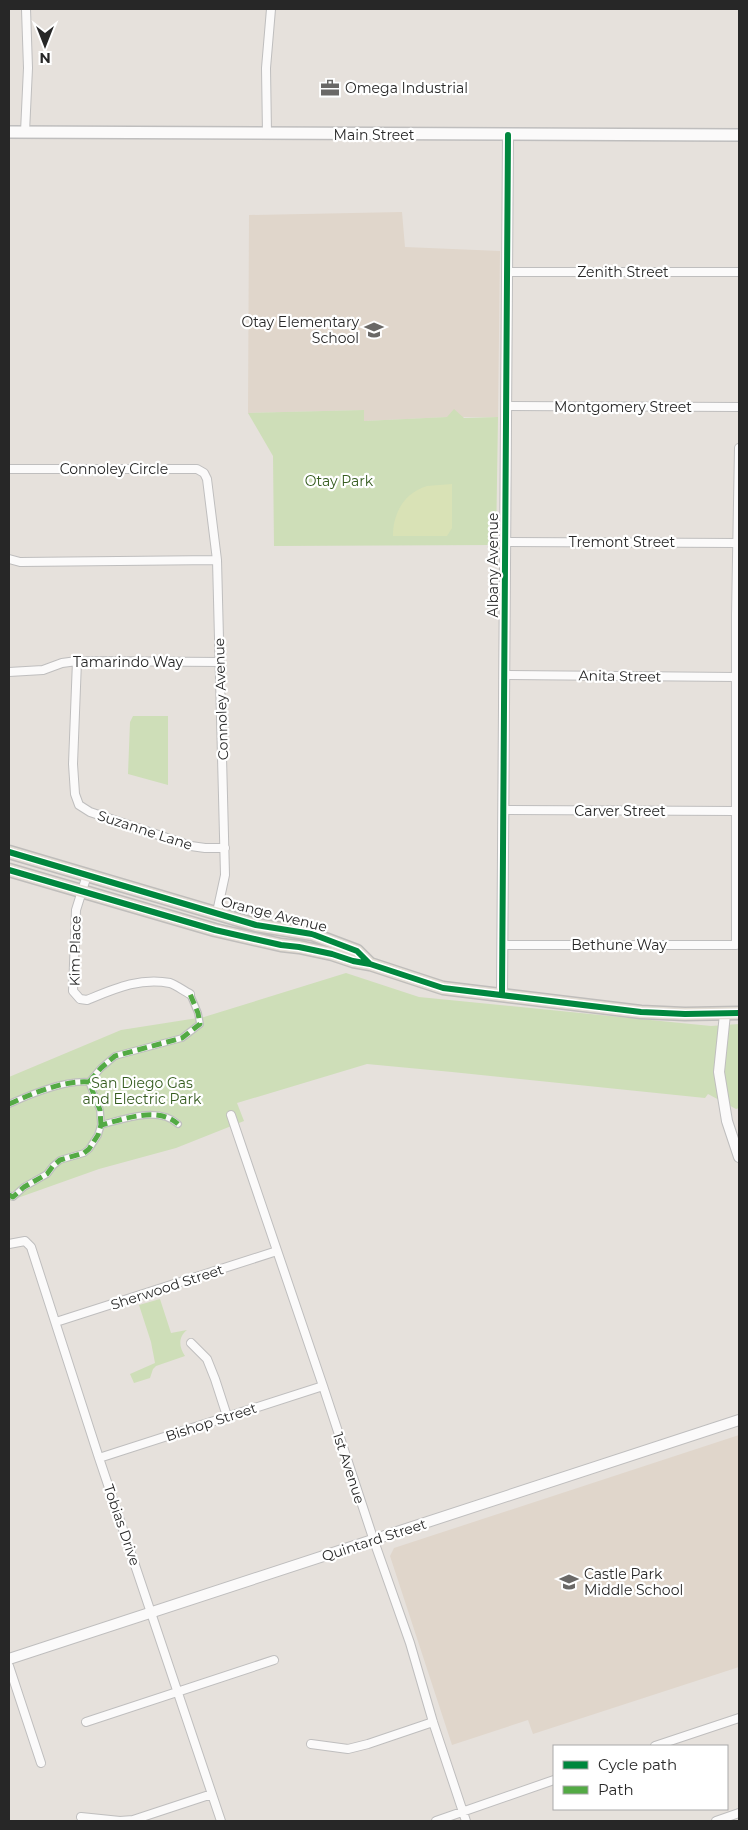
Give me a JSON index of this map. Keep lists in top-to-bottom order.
{
  "streets": {
    "main road": ["Main Street", "Orange Avenue"],
    "street": [
      "Zenith Street",
      "Montgomery Street",
      "Connoley Circle",
      "Tremont Street",
      "Albany Avenue",
      "Tamarindo Way",
      "Anita Street",
      "Connoley Avenue",
      "Carver Street",
      "Suzanne Lane",
      "Bethune Way",
      "Kim Place",
      "Sherwood Street",
      "Bishop Street",
      "1st Avenue",
      "Tobias Drive",
      "Quintard Street"
    ]
  },
  "crossings": [
    ["Main Street", "Albany Avenue"],
    ["Zenith Street", "Albany Avenue"],
    ["Montgomery Street", "Albany Avenue"],
    ["Connoley Circle", "Connoley Avenue"],
    ["Tremont Street", "Albany Avenue"],
    ["Albany Avenue", "Anita Street"],
    ["Albany Avenue", "Carver Street"],
    ["Albany Avenue", "Orange Avenue"],
    ["Albany Avenue", "Bethune Way"],
    ["Tamarindo Way", "Connoley Avenue"],
    ["Tamarindo Way", "Suzanne Lane"],
    ["Connoley Avenue", "Suzanne Lane"],
    ["Connoley Avenue", "Orange Avenue"],
    ["Carver Street", "Bethune Way"],
    ["Orange Avenue", "Kim Place"],
    ["Sherwood Street", "1st Avenue"],
    ["Sherwood Street", "Tobias Drive"],
    ["Bishop Street", "1st Avenue"],
    ["Bishop Street", "Tobias Drive"],
    ["1st Avenue", "Quintard Street"],
    ["Tobias Drive", "Quintard Street"]
  ],
  "parks": ["Otay Park", "San Diego Gas and Electric Park"],
  "places": {
    "office": ["Omega Industrial"],
    "school or university": ["Otay Elementary School", "Castle Park Middle School"]
  },
  "legend": ["Cycle path", "Path"],
  "north": "bottom"
}
